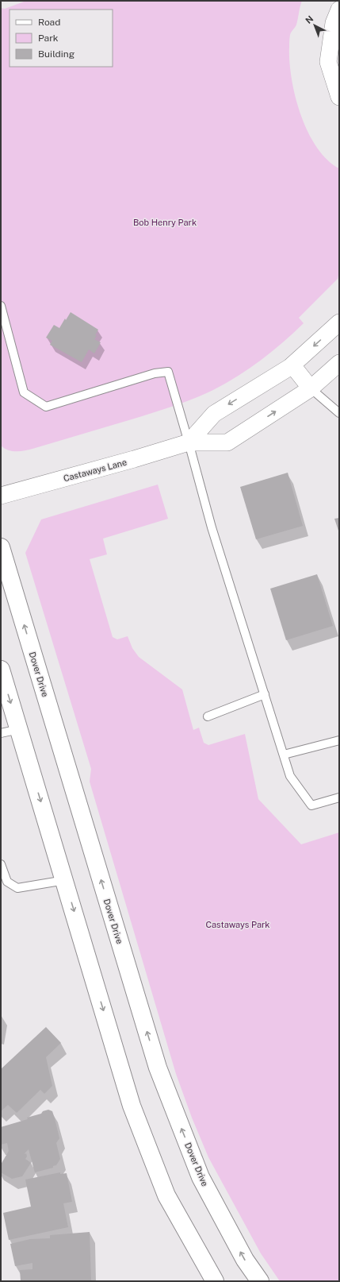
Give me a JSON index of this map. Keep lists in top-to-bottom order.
{
  "streets": {
    "street": ["Castaways Lane", "Dover Drive"]
  },
  "parks": ["Bob Henry Park", "Castaways Park"],
  "legend": ["Road", "Park", "Building"],
  "north": "top left"
}
